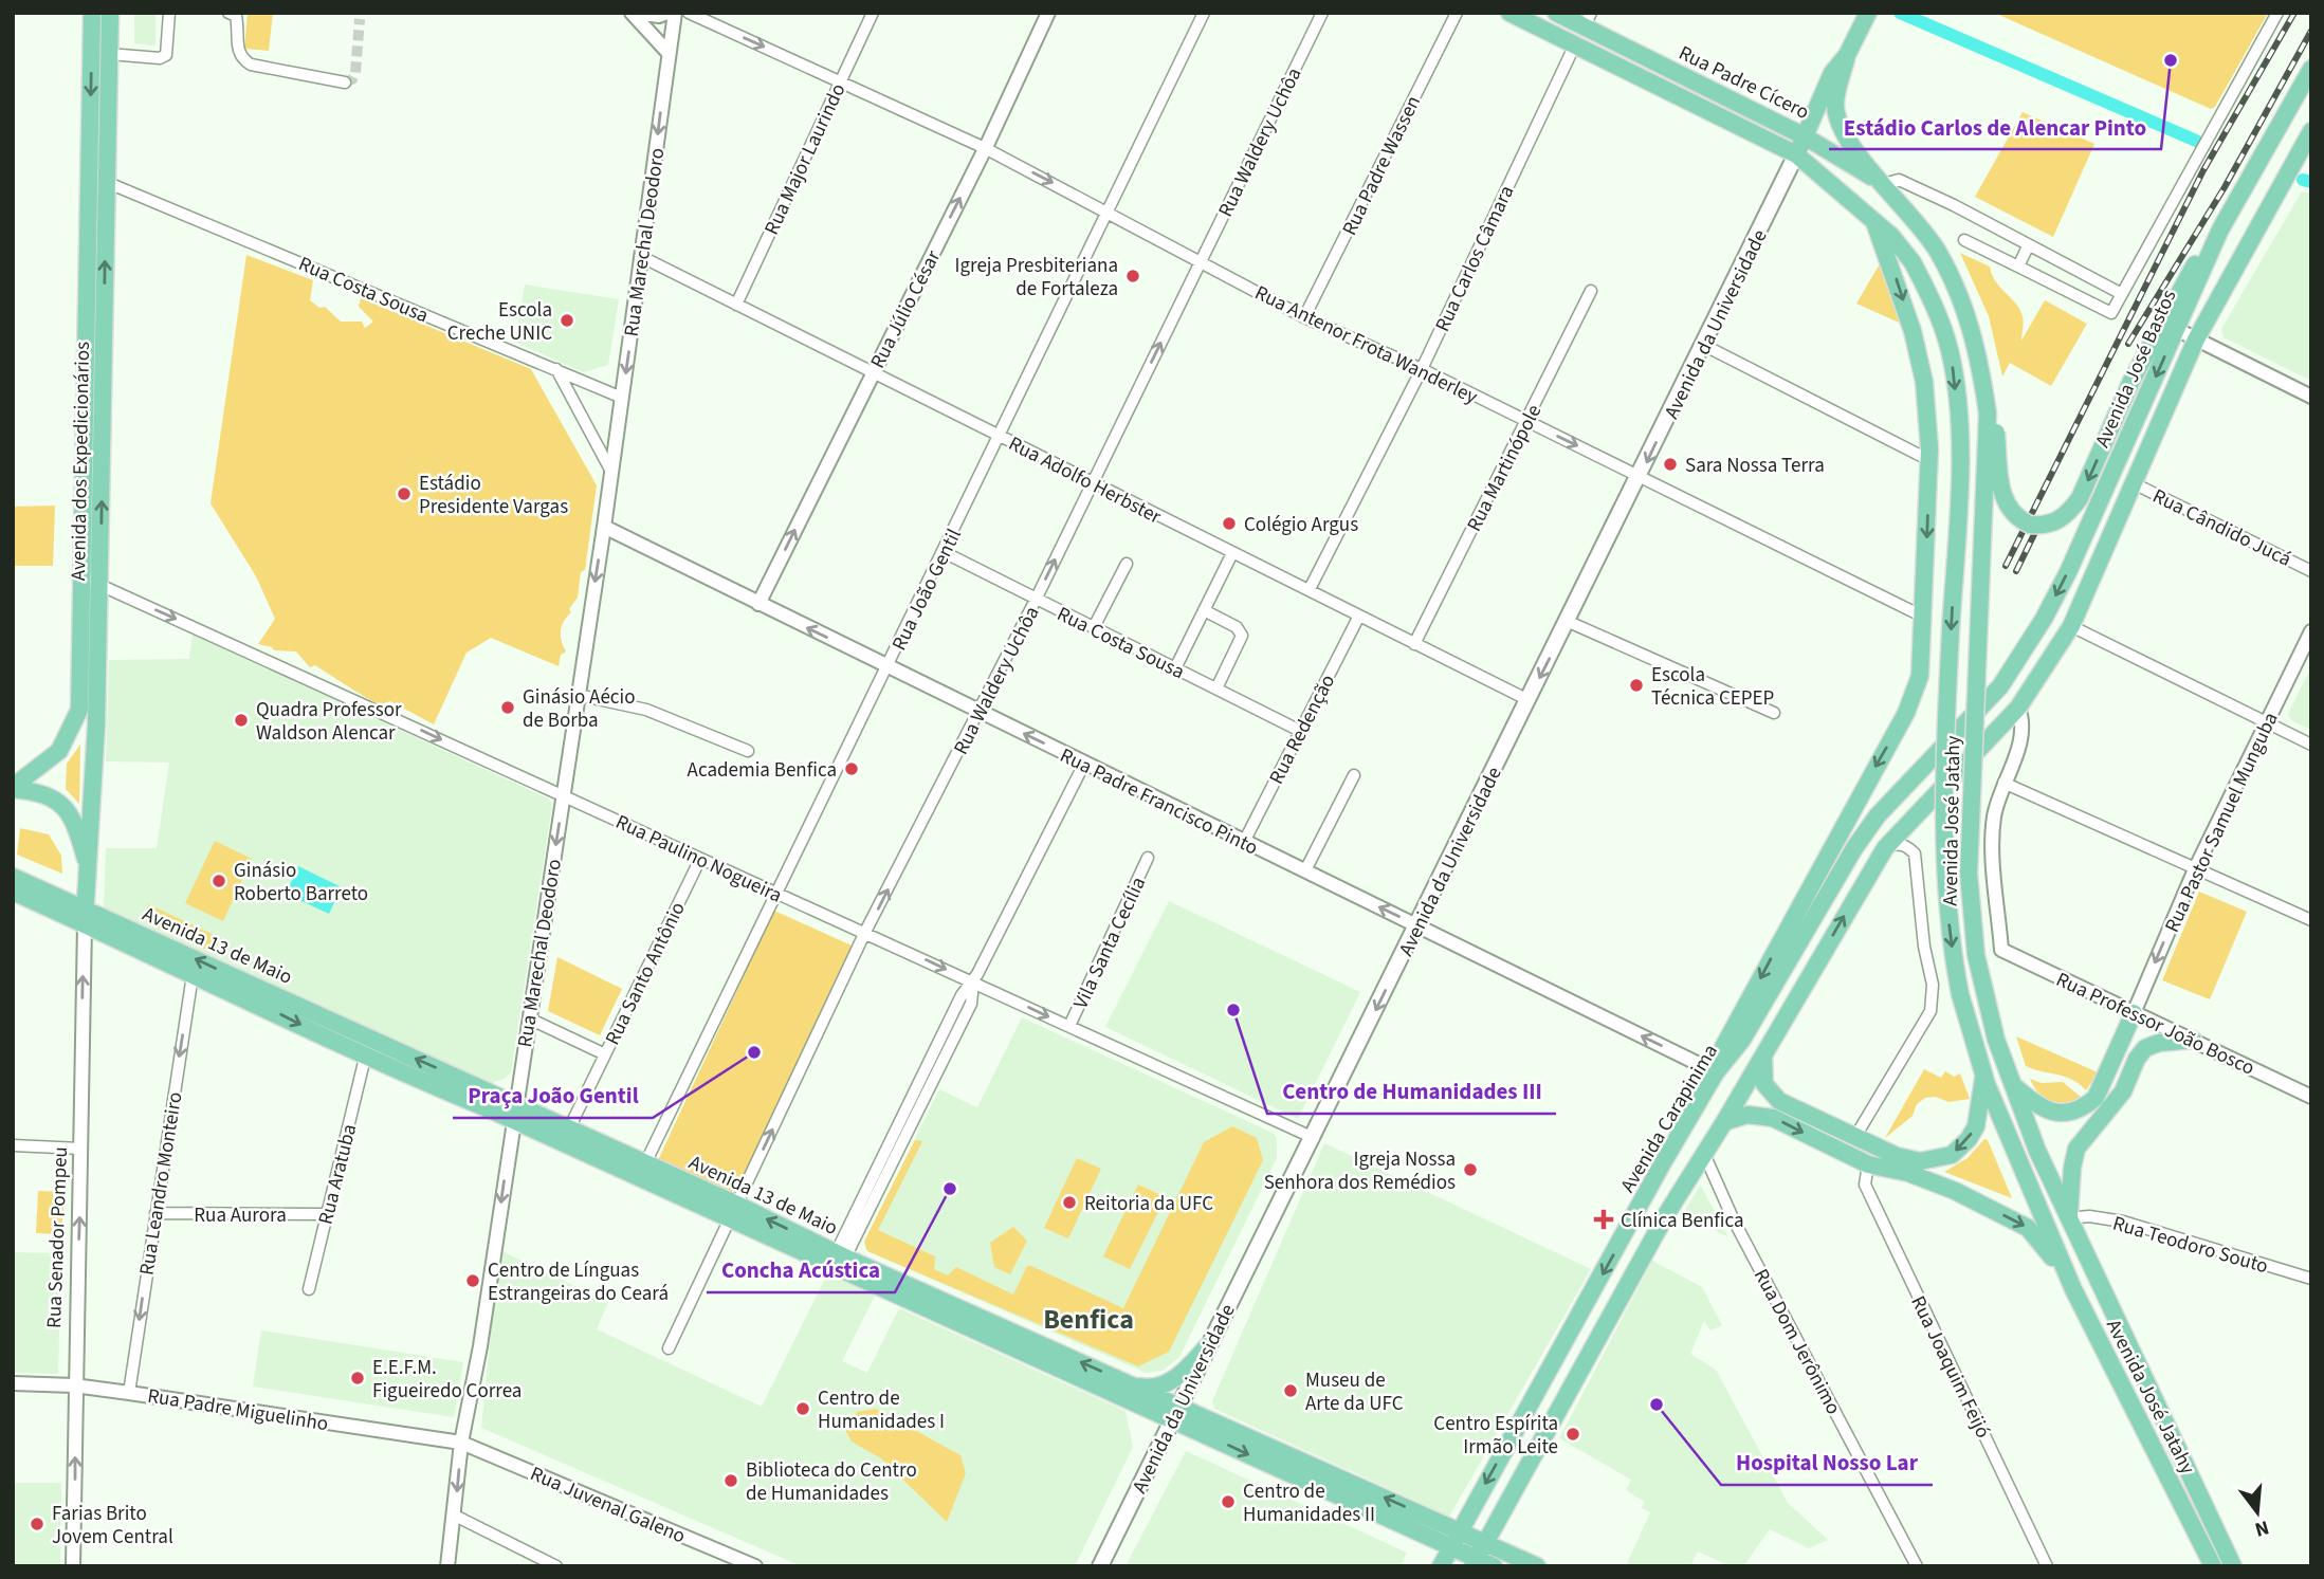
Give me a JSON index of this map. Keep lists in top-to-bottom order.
{
  "streets": {
    "main road": [
      "Rua Padre Cícero",
      "Avenida da Universidade",
      "Avenida José Bastos",
      "Avenida dos Expedicionários",
      "Avenida José Jatahy",
      "Avenida 13 de Maio",
      "Avenida Carapinima"
    ],
    "street": [
      "Rua Waldery Uchôa",
      "Rua Major Laurindo",
      "Rua Padre Wassen",
      "Rua Marechal Deodoro",
      "Rua Carlos Câmara",
      "Rua Costa Sousa",
      "Rua Júlio César",
      "Rua Antenor Frota Wanderley",
      "Rua Martinópole",
      "Rua Adolfo Herbster",
      "Rua Cândido Jucá",
      "Rua João Gentil",
      "Rua Redenção",
      "Rua Padre Francisco Pinto",
      "Rua Pastor Samuel Munguba",
      "Rua Paulino Nogueira",
      "Vila Santa Cecília",
      "Rua Santo Antônio",
      "Rua Professor João Bosco",
      "Rua Aratuba",
      "Rua Leandro Monteiro",
      "Rua Aurora",
      "Rua Senador Pompeu",
      "Rua Teodoro Souto",
      "Rua Dom Jerônimo",
      "Rua Joaquim Feijó",
      "Rua Padre Miguelinho",
      "Rua Juvenal Galeno"
    ]
  },
  "crossings": [
    ["Rua Padre Cícero", "Rua Carlos Câmara"],
    ["Rua Padre Cícero", "Avenida da Universidade"],
    ["Rua Padre Cícero", "Avenida José Bastos"],
    ["Rua Padre Cícero", "Avenida José Jatahy"],
    ["Rua Waldery Uchôa", "Rua Costa Sousa"],
    ["Rua Waldery Uchôa", "Rua Antenor Frota Wanderley"],
    ["Rua Waldery Uchôa", "Rua Adolfo Herbster"],
    ["Rua Waldery Uchôa", "Rua Padre Francisco Pinto"],
    ["Rua Waldery Uchôa", "Rua Paulino Nogueira"],
    ["Rua Waldery Uchôa", "Avenida 13 de Maio"],
    ["Rua Major Laurindo", "Rua Antenor Frota Wanderley"],
    ["Rua Major Laurindo", "Rua Adolfo Herbster"],
    ["Rua Padre Wassen", "Rua Antenor Frota Wanderley"],
    ["Rua Marechal Deodoro", "Rua Costa Sousa"],
    ["Rua Marechal Deodoro", "Rua Adolfo Herbster"],
    ["Rua Marechal Deodoro", "Rua Padre Francisco Pinto"],
    ["Rua Marechal Deodoro", "Rua Paulino Nogueira"],
    ["Rua Marechal Deodoro", "Avenida 13 de Maio"],
    ["Rua Marechal Deodoro", "Rua Padre Miguelinho"],
    ["Rua Marechal Deodoro", "Rua Juvenal Galeno"],
    ["Rua Carlos Câmara", "Rua Antenor Frota Wanderley"],
    ["Rua Carlos Câmara", "Rua Adolfo Herbster"],
    ["Rua Costa Sousa", "Avenida dos Expedicionários"],
    ["Rua Costa Sousa", "Rua João Gentil"],
    ["Rua Costa Sousa", "Rua Redenção"],
    ["Rua Júlio César", "Rua Antenor Frota Wanderley"],
    ["Rua Júlio César", "Rua Adolfo Herbster"],
    ["Rua Júlio César", "Rua Padre Francisco Pinto"],
    ["Avenida da Universidade", "Rua Antenor Frota Wanderley"],
    ["Avenida da Universidade", "Rua Adolfo Herbster"],
    ["Avenida da Universidade", "Rua Padre Francisco Pinto"],
    ["Avenida da Universidade", "Rua Paulino Nogueira"],
    ["Avenida da Universidade", "Avenida 13 de Maio"],
    ["Rua Antenor Frota Wanderley", "Rua Martinópole"],
    ["Rua Antenor Frota Wanderley", "Rua João Gentil"],
    ["Avenida José Bastos", "Avenida Carapinima"],
    ["Avenida dos Expedicionários", "Rua Paulino Nogueira"],
    ["Avenida dos Expedicionários", "Avenida 13 de Maio"],
    ["Avenida dos Expedicionários", "Rua Senador Pompeu"],
    ["Rua Martinópole", "Rua Adolfo Herbster"],
    ["Rua Adolfo Herbster", "Rua João Gentil"],
    ["Rua Adolfo Herbster", "Rua Redenção"],
    ["Rua João Gentil", "Rua Padre Francisco Pinto"],
    ["Rua João Gentil", "Rua Paulino Nogueira"],
    ["Rua João Gentil", "Avenida 13 de Maio"],
    ["Rua Redenção", "Rua Padre Francisco Pinto"],
    ["Rua Padre Francisco Pinto", "Avenida Carapinima"],
    ["Avenida José Jatahy", "Rua Teodoro Souto"],
    ["Rua Pastor Samuel Munguba", "Rua Professor João Bosco"],
    ["Rua Paulino Nogueira", "Vila Santa Cecília"],
    ["Rua Paulino Nogueira", "Rua Santo Antônio"],
    ["Avenida 13 de Maio", "Rua Santo Antônio"],
    ["Avenida 13 de Maio", "Avenida Carapinima"],
    ["Avenida 13 de Maio", "Rua Aratuba"],
    ["Avenida 13 de Maio", "Rua Leandro Monteiro"],
    ["Avenida 13 de Maio", "Rua Senador Pompeu"],
    ["Rua Aratuba", "Rua Aurora"],
    ["Rua Leandro Monteiro", "Rua Aurora"],
    ["Rua Leandro Monteiro", "Rua Padre Miguelinho"],
    ["Rua Senador Pompeu", "Rua Padre Miguelinho"],
    ["Rua Padre Miguelinho", "Rua Juvenal Galeno"]
  ],
  "one_way": [
    "Rua Waldery Uchôa",
    "Rua Marechal Deodoro",
    "Rua Júlio César",
    "Rua Padre Francisco Pinto",
    "Rua Pastor Samuel Munguba",
    "Rua Paulino Nogueira",
    "Rua Leandro Monteiro",
    "Rua Senador Pompeu"
  ],
  "districts": ["Benfica"],
  "places": {
    "other": [
      "Estádio Carlos de Alencar Pinto",
      "Igreja Presbiteriana de Fortaleza",
      "Escola Creche UNIC",
      "Sara Nossa Terra",
      "Estádio Presidente Vargas",
      "Colégio Argus",
      "Escola Técnica CEPEP",
      "Ginásio Aécio de Borba",
      "Quadra Professor Waldson Alencar",
      "Academia Benfica",
      "Ginásio Roberto Barreto",
      "Centro de Humanidades III",
      "Praça João Gentil",
      "Igreja Nossa Senhora dos Remédios",
      "Concha Acústica",
      "Reitoria da UFC",
      "Centro de Línguas Estrangeiras do Ceará",
      "E.E.F.M. Figueiredo Correa",
      "Museu de Arte da UFC",
      "Hospital Nosso Lar",
      "Centro de Humanidades I",
      "Centro Espírita Irmão Leite",
      "Biblioteca do Centro de Humanidades",
      "Centro de Humanidades II",
      "Farias Brito Jovem Central"
    ],
    "health": ["Clínica Benfica"]
  },
  "north": "bottom"
}
